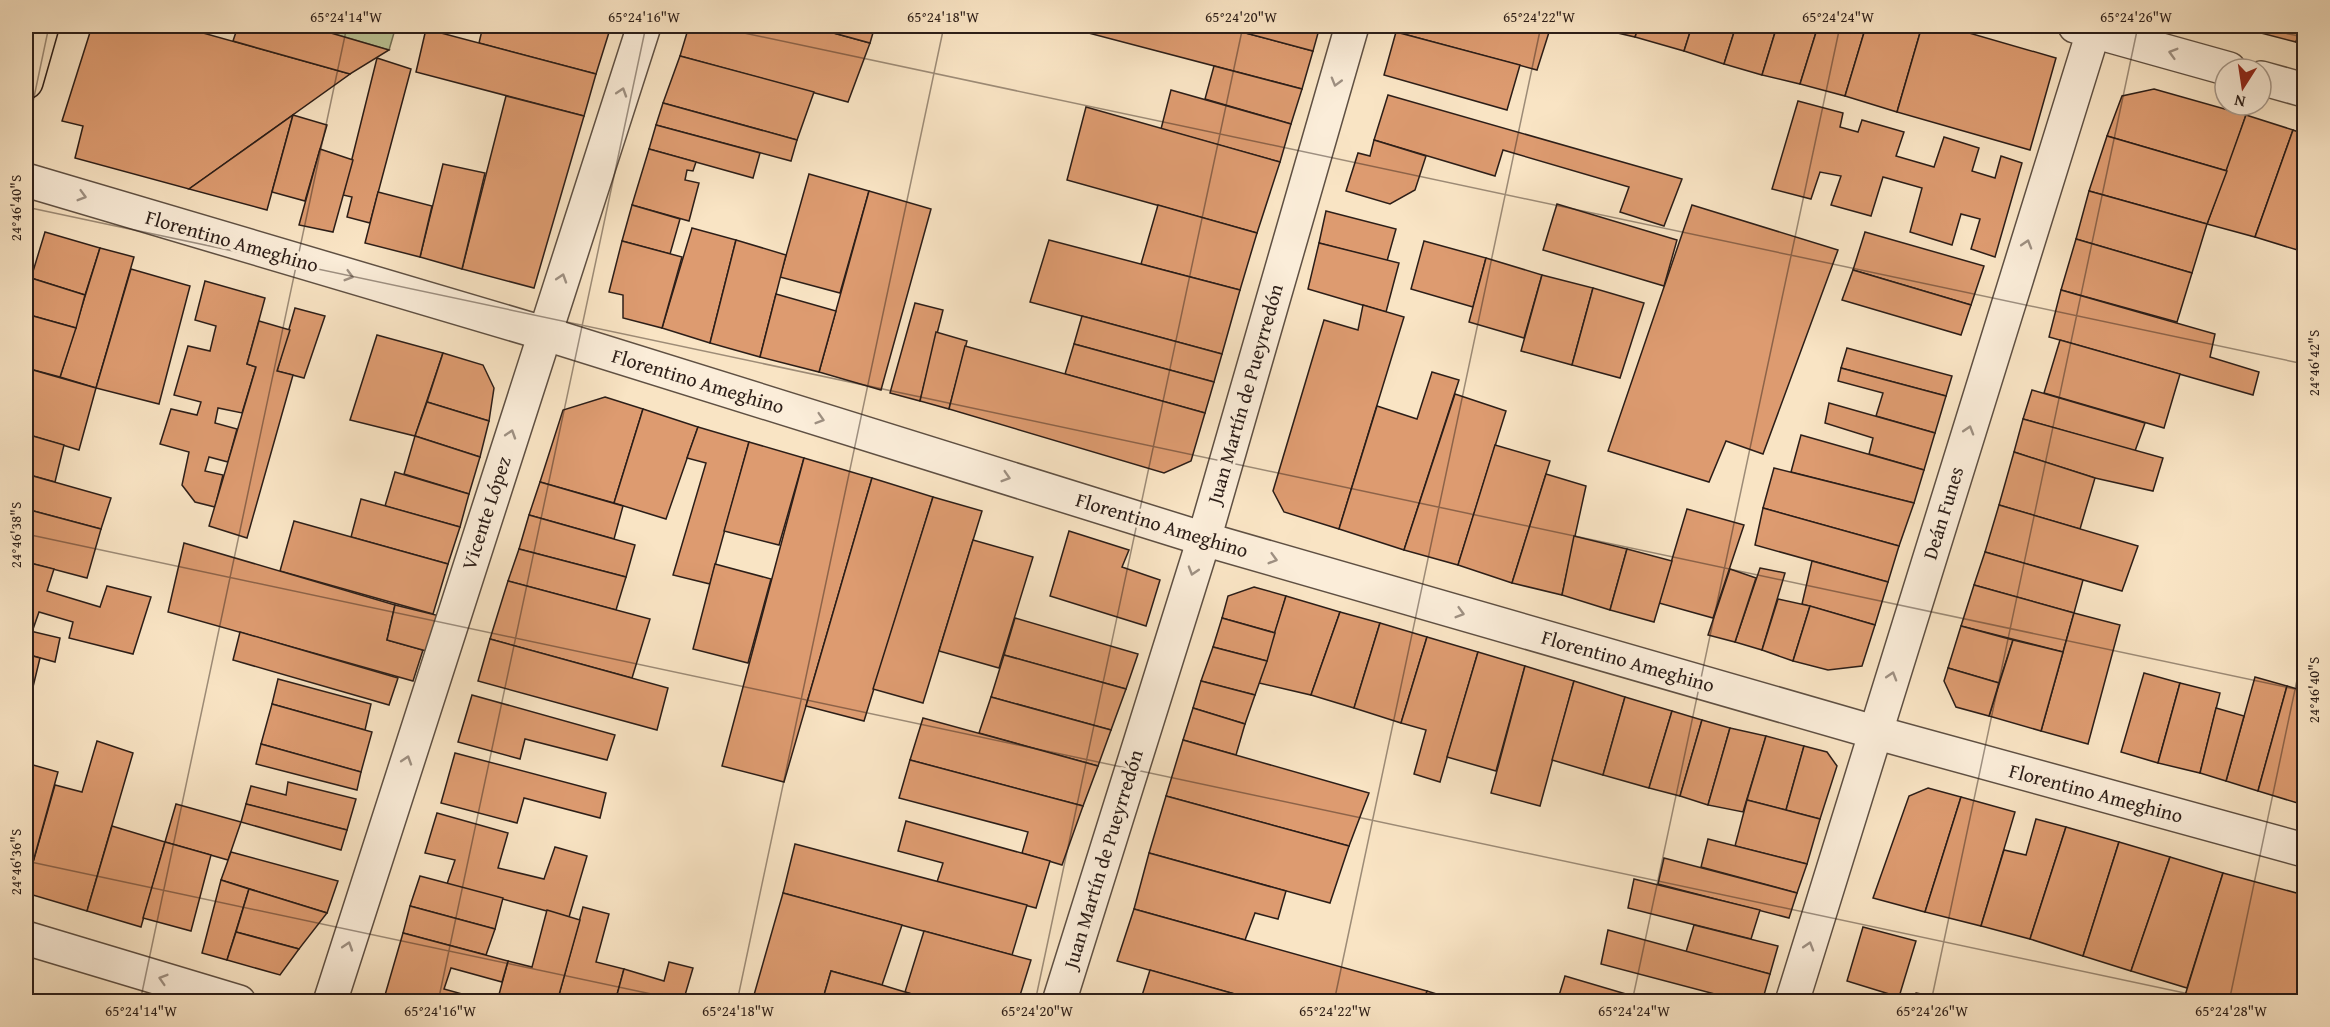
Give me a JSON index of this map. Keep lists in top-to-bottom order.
{
  "streets": {
    "street": [
      "Florentino Ameghino",
      "Juan Martín de Pueyrredón",
      "Vicente López",
      "Deán Funes"
    ]
  },
  "crossings": [
    ["Florentino Ameghino", "Juan Martín de Pueyrredón"],
    ["Florentino Ameghino", "Vicente López"],
    ["Florentino Ameghino", "Deán Funes"]
  ],
  "one_way": [
    "Florentino Ameghino",
    "Juan Martín de Pueyrredón",
    "Vicente López",
    "Deán Funes"
  ],
  "north": "bottom",
  "coordinates": [
    "65°24'14\"W",
    "65°24'16\"W",
    "65°24'18\"W",
    "65°24'20\"W",
    "65°24'22\"W",
    "65°24'24\"W",
    "65°24'26\"W",
    "24°46'40\"S",
    "24°46'42\"S",
    "24°46'38\"S",
    "24°46'36\"S",
    "65°24'28\"W"
  ]
}
